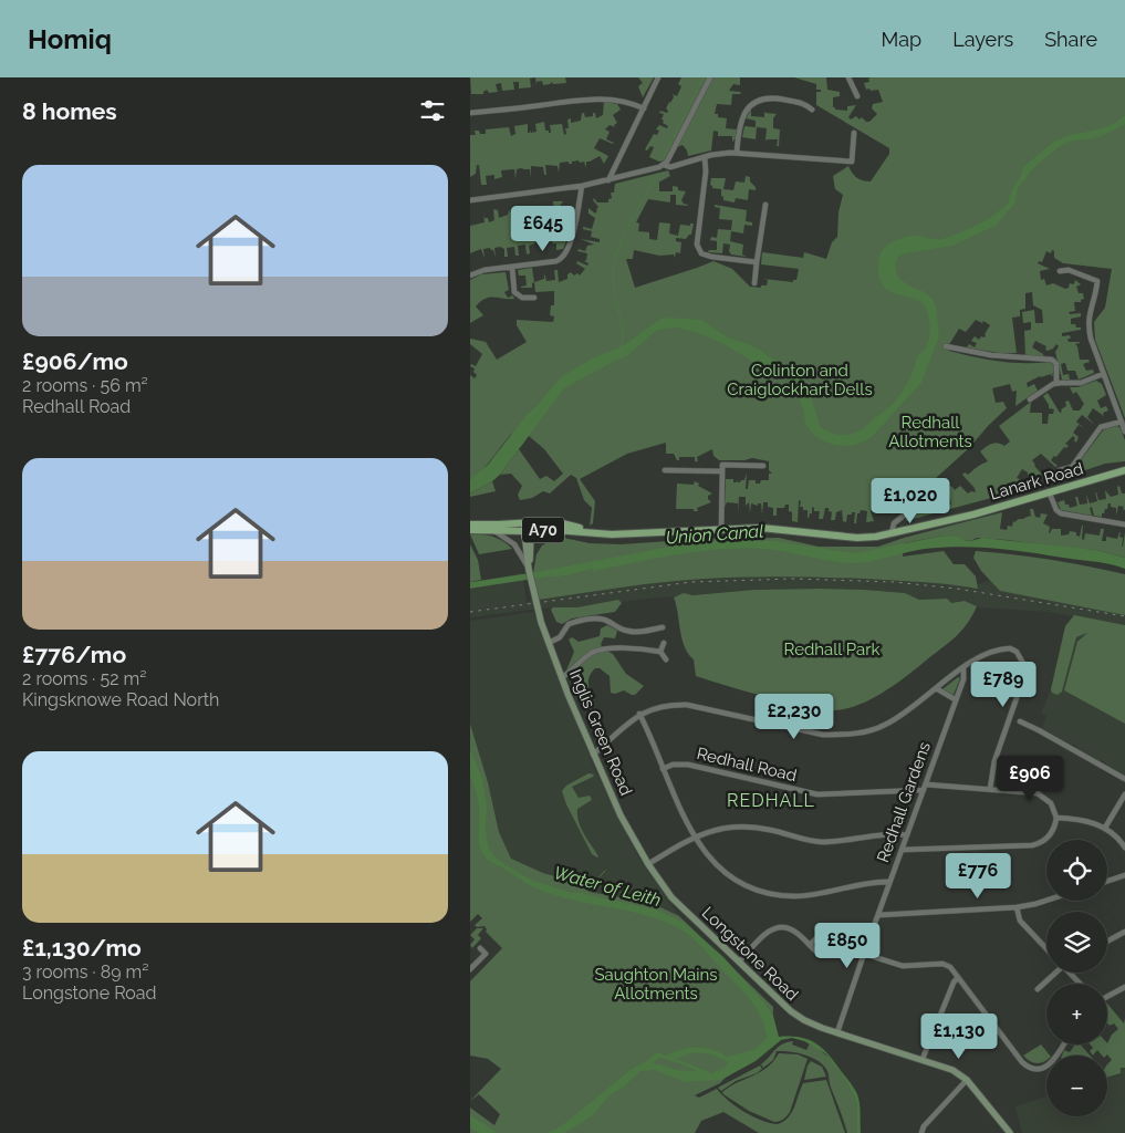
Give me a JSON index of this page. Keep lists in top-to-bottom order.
{
  "streets": {
    "main road": ["Lanark Road", "A70"],
    "street": [
      "Inglis Green Road",
      "Redhall Road",
      "Redhall Gardens",
      "Longstone Road"
    ]
  },
  "crossings": [
    ["Lanark Road", "Inglis Green Road"],
    ["Inglis Green Road", "Longstone Road"],
    ["Redhall Road", "Redhall Gardens"],
    ["Redhall Gardens", "Longstone Road"]
  ],
  "districts": ["REDHALL"],
  "water": ["Union Canal", "Water of Leith"],
  "parks": [
    "Colinton and Craiglockhart Dells",
    "Redhall Allotments",
    "Redhall Park",
    "Saughton Mains Allotments"
  ],
  "page": {
    "header": "Homiq",
    "nav": ["Map", "Layers", "Share"],
    "heading": "8 homes",
    "list": [
      {
        "name": "£906/mo",
        "note": "2 rooms · 56 m² · Redhall Road"
      },
      {
        "name": "£776/mo",
        "note": "2 rooms · 52 m² · Kingsknowe Road North"
      },
      {
        "name": "£1,130/mo",
        "note": "3 rooms · 89 m² · Longstone Road"
      }
    ],
    "price": [
      "£645",
      "£1,020",
      "£789",
      "£2,230",
      "£906",
      "£776",
      "£850",
      "£1,130"
    ],
    "map_buttons": ["+", "−"]
  }
}
